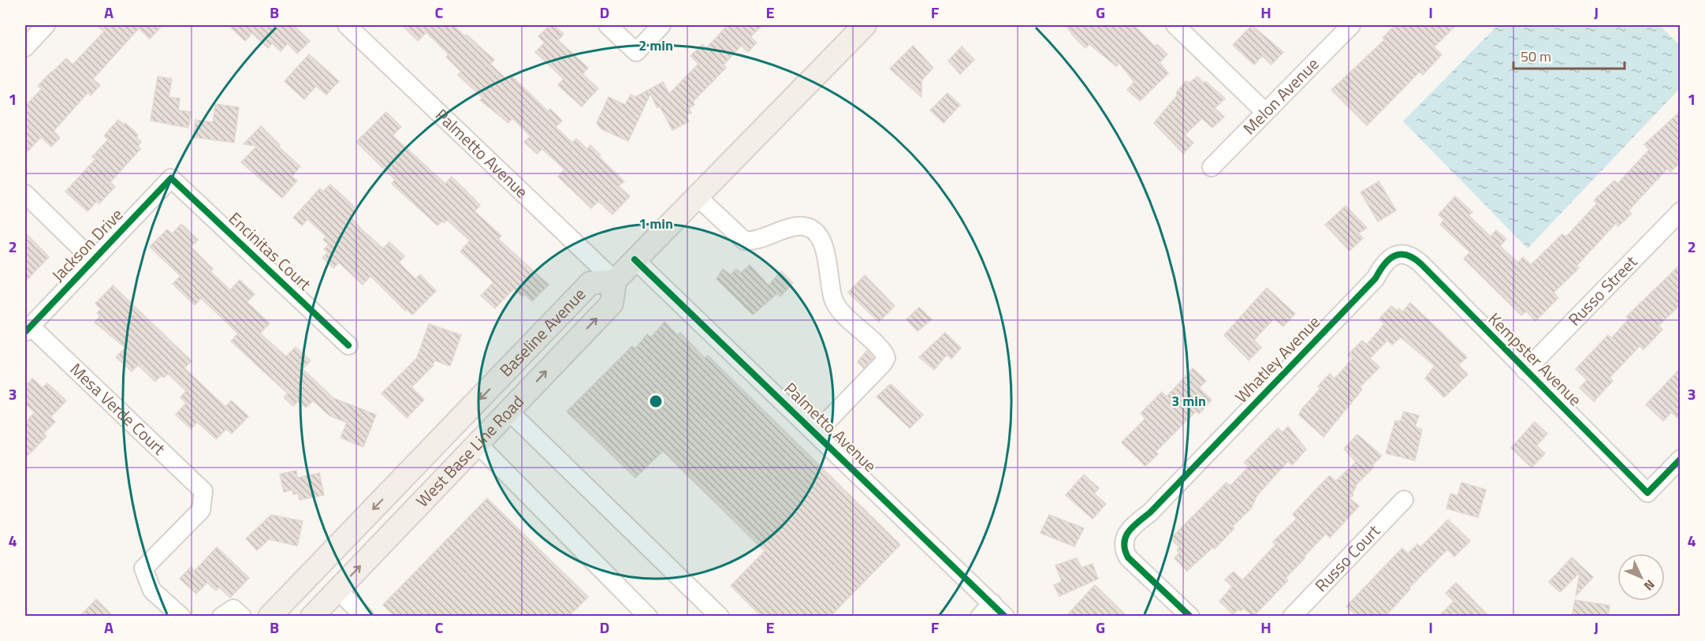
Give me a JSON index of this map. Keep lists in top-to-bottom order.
{
  "streets": {
    "main road": ["Baseline Avenue", "West Base Line Road"],
    "street": [
      "Melon Avenue",
      "Palmetto Avenue",
      "Jackson Drive",
      "Encinitas Court",
      "Russo Street",
      "Whatley Avenue",
      "Kempster Avenue",
      "Mesa Verde Court",
      "Russo Court"
    ]
  },
  "crossings": [
    ["Palmetto Avenue", "Baseline Avenue"],
    ["Palmetto Avenue", "West Base Line Road"],
    ["Jackson Drive", "Encinitas Court"],
    ["Jackson Drive", "Mesa Verde Court"],
    ["Russo Street", "Kempster Avenue"],
    ["Baseline Avenue", "West Base Line Road"],
    ["Whatley Avenue", "Kempster Avenue"]
  ],
  "one_way": ["Baseline Avenue", "West Base Line Road"],
  "scale_bar": "50 m",
  "north": "bottom right",
  "grid": {
    "columns": [
      "A",
      "B",
      "C",
      "D",
      "E",
      "F",
      "G",
      "H",
      "I",
      "J"
    ],
    "rows": [
      "1",
      "2",
      "3",
      "4"
    ]
  },
  "rings": ["2 min", "1 min", "3 min"]
}
